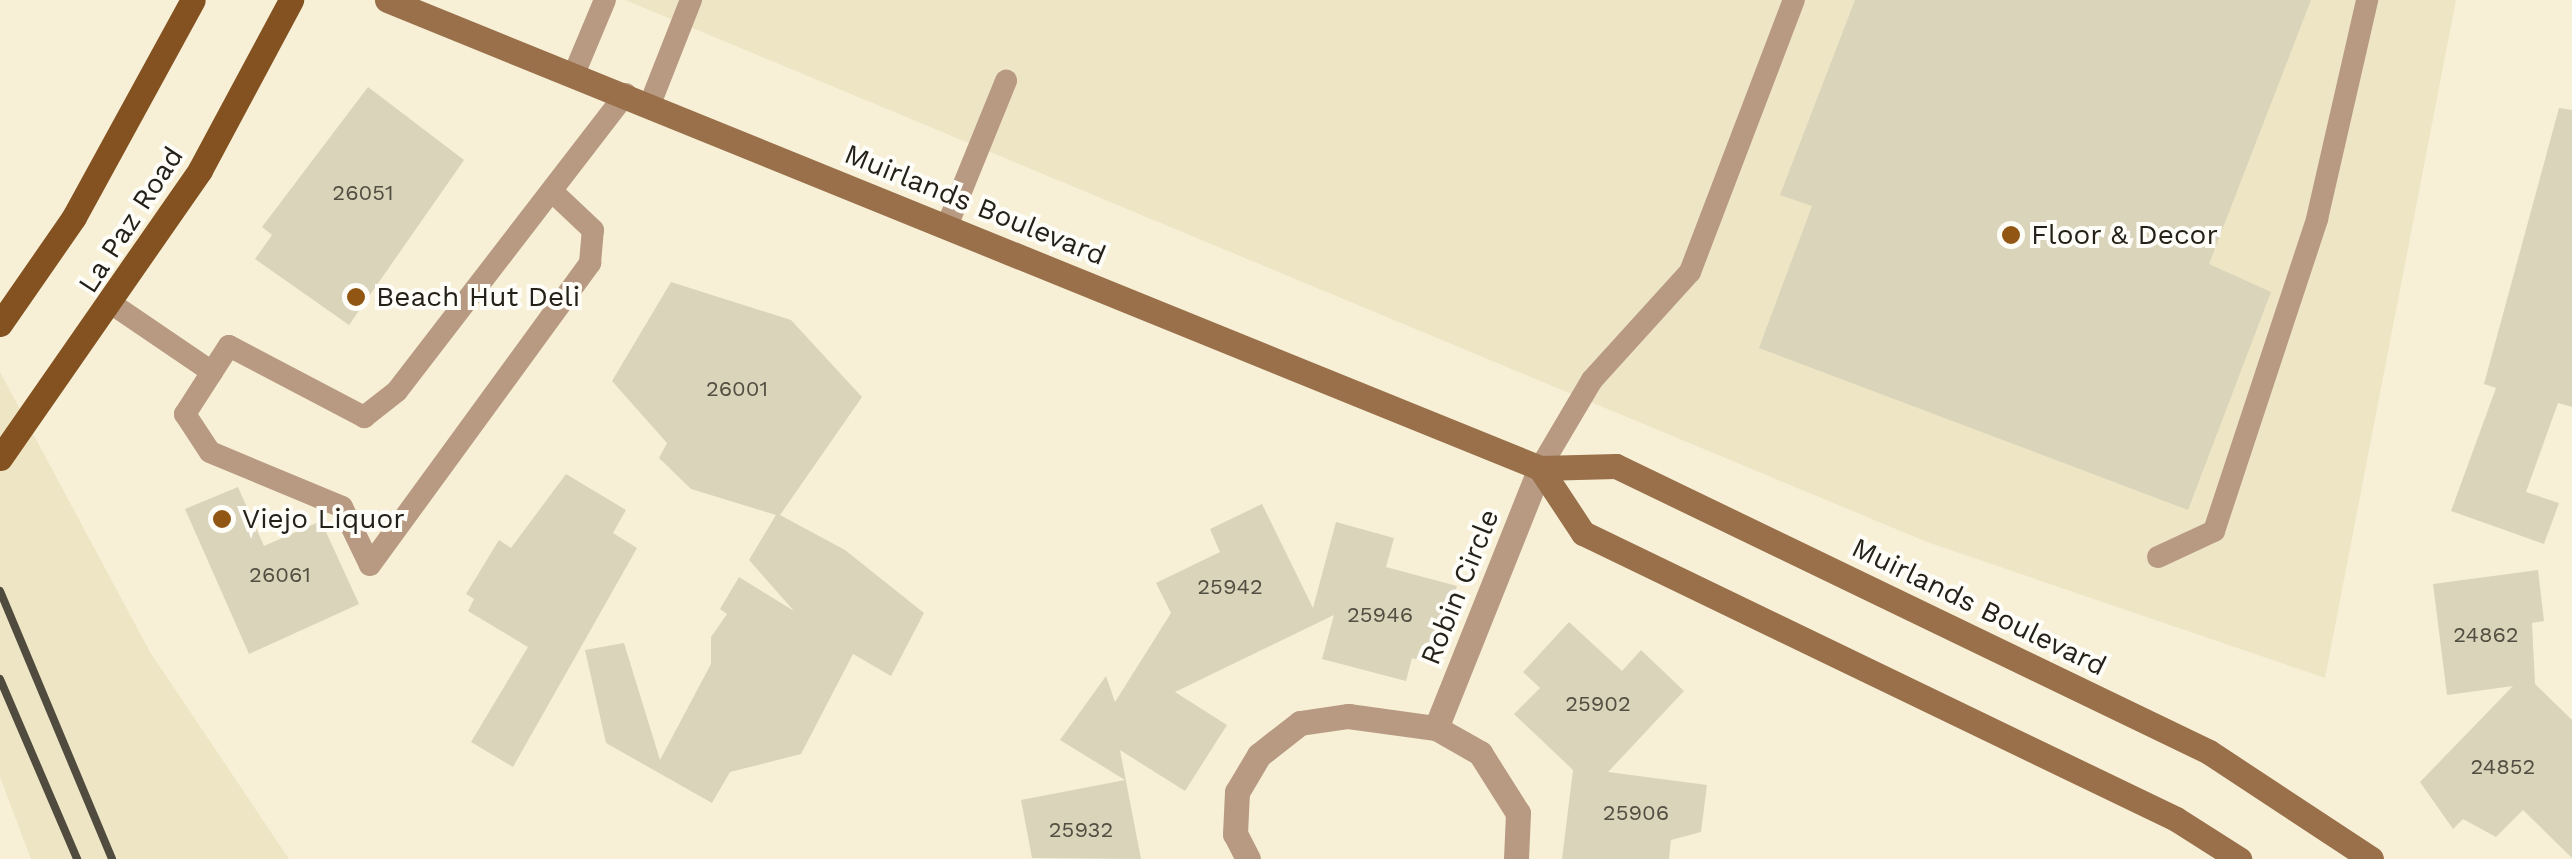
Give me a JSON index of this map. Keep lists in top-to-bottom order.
{
  "streets": {
    "main road": ["Muirlands Boulevard", "La Paz Road"],
    "street": ["Robin Circle"]
  },
  "crossings": [
    ["Muirlands Boulevard", "Robin Circle"]
  ],
  "places": ["Floor & Decor", "Beach Hut Deli", "Viejo Liquor"],
  "house_numbers": [
    "26051",
    "26001",
    "26061",
    "25942",
    "25946",
    "24862",
    "25902",
    "24852",
    "25906",
    "25932"
  ]
}
